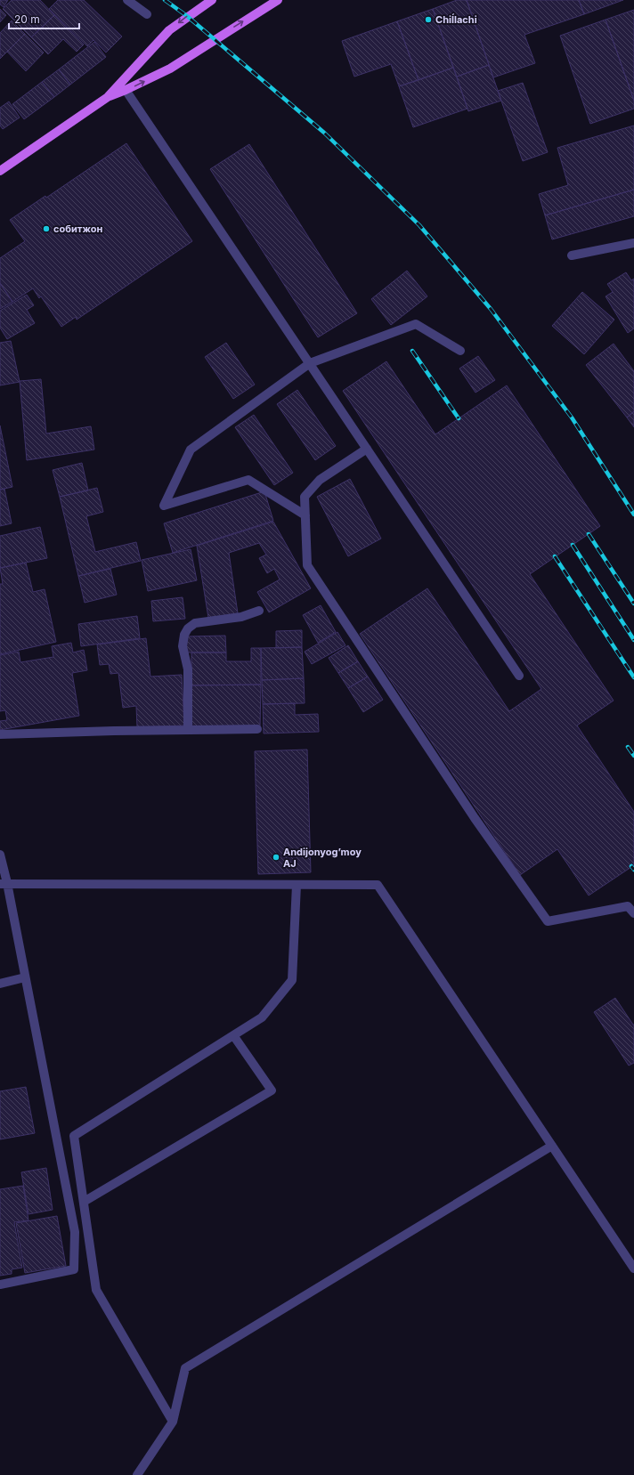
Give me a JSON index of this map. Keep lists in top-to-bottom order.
{
  "places": ["Chiĺlachi", "собитжон", "Andijonyog’moy AJ"],
  "scale_bar": "20 m"
}
